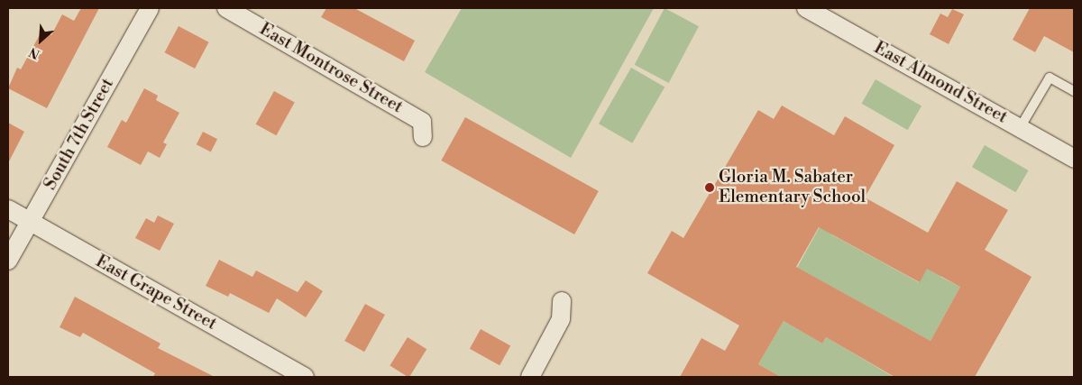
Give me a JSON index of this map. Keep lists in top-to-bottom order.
{
  "streets": {
    "street": [
      "East Montrose Street",
      "East Almond Street",
      "South 7th Street",
      "East Grape Street"
    ]
  },
  "crossings": [
    ["South 7th Street", "East Grape Street"]
  ],
  "places": ["Gloria M. Sabater Elementary School"],
  "north": "bottom left"
}
